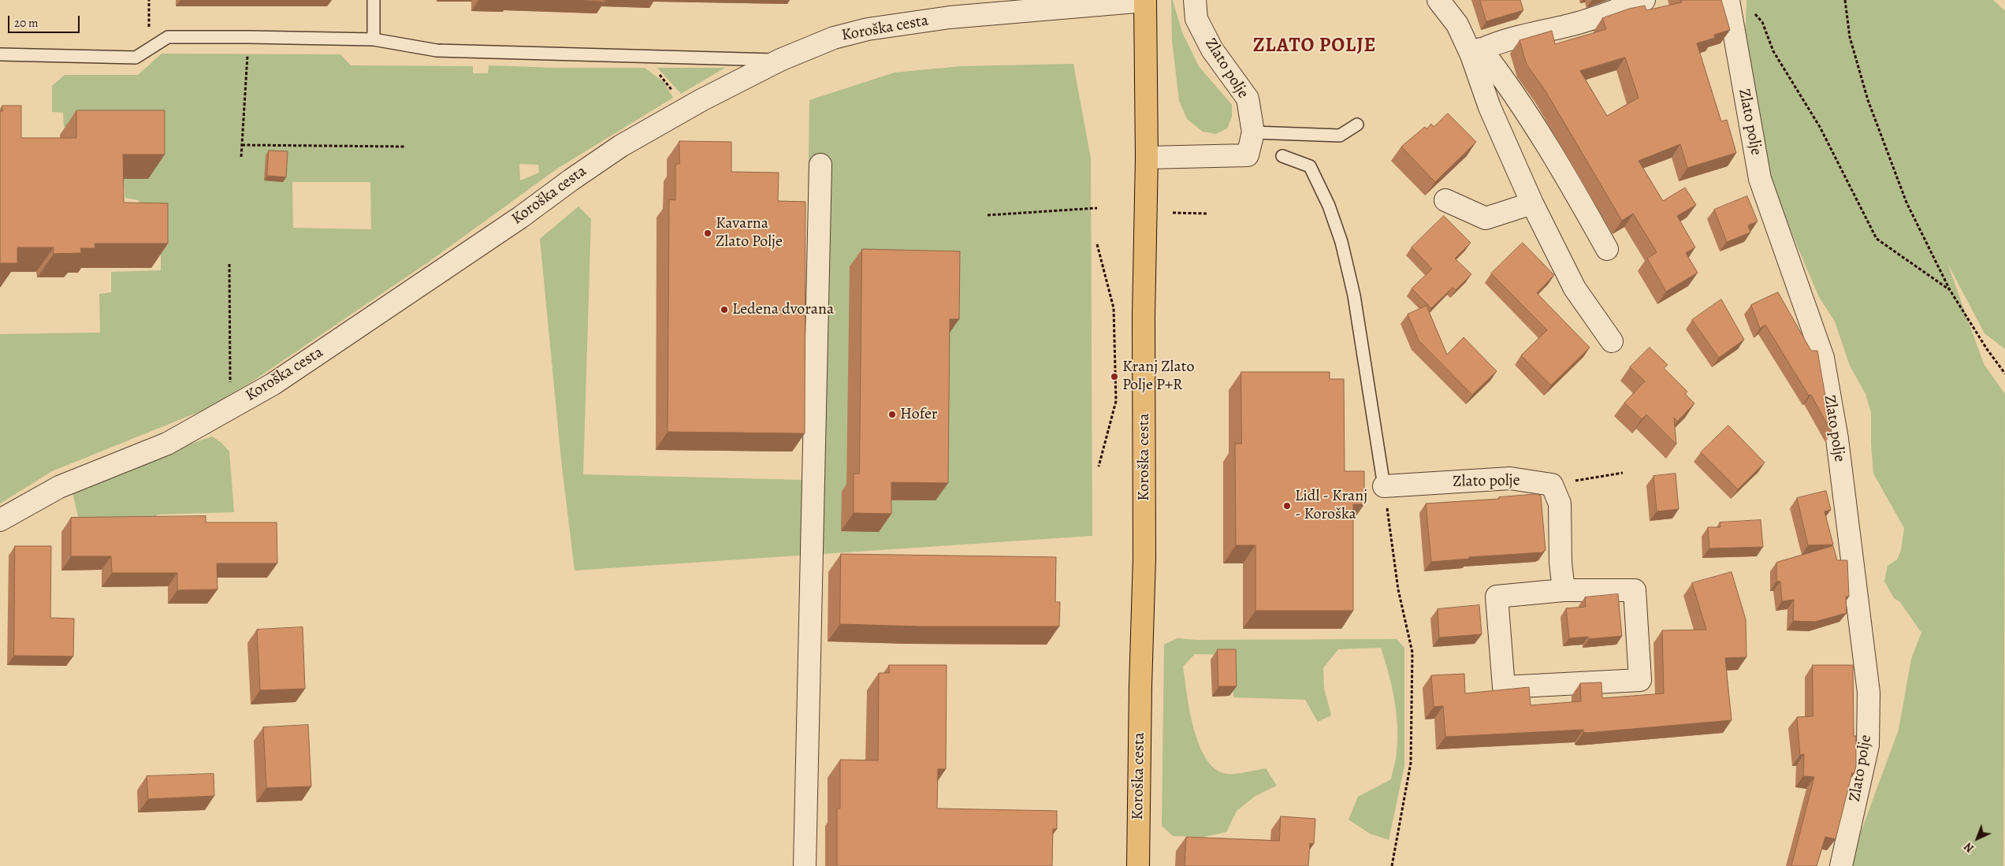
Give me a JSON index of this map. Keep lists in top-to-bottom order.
{
  "streets": {
    "main road": ["Koroška cesta"],
    "street": ["Zlato polje"]
  },
  "crossings": [
    ["Koroška cesta", "Zlato polje"]
  ],
  "districts": ["ZLATO POLJE"],
  "places": [
    "Kavarna Zlato Polje",
    "Ledena dvorana",
    "Kranj Zlato Polje P+R",
    "Hofer",
    "Lidl - Kranj - Koroška"
  ],
  "scale_bar": "20 m",
  "north": "bottom left"
}
